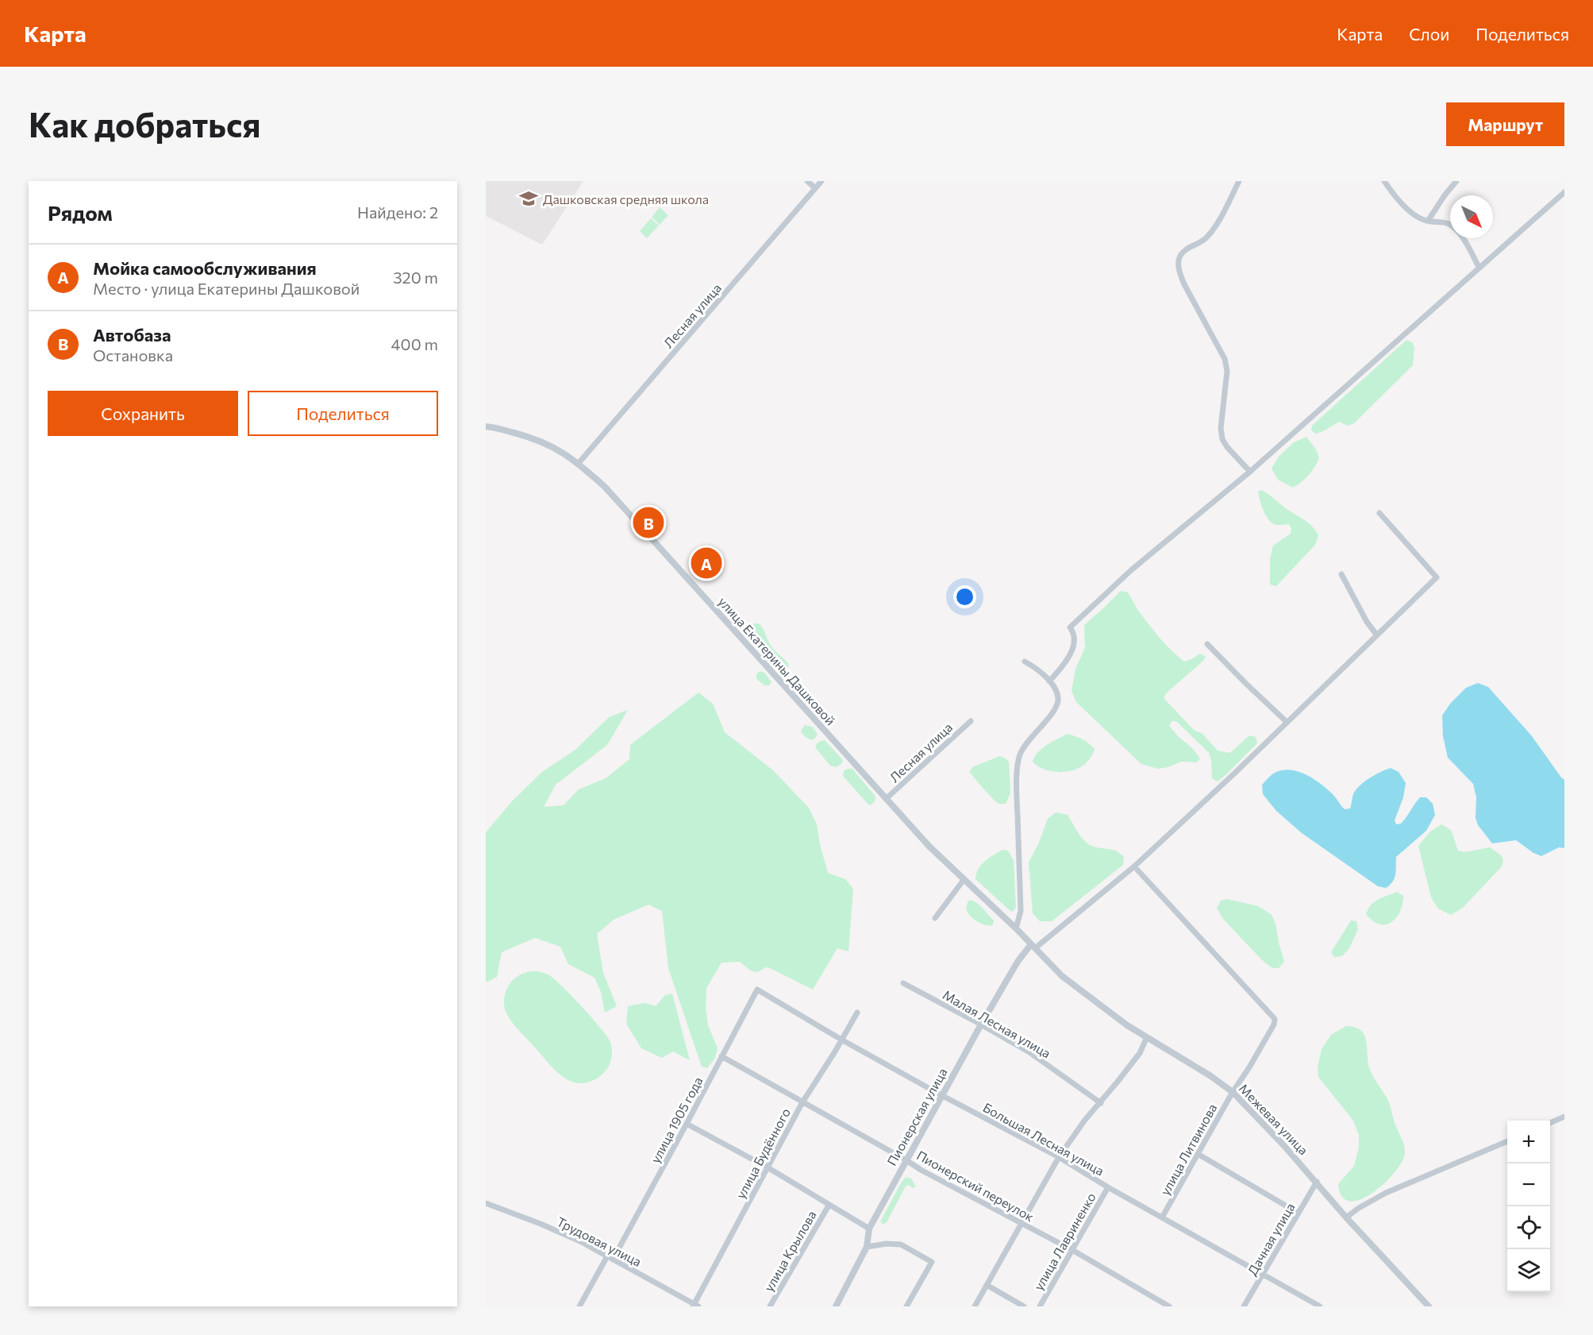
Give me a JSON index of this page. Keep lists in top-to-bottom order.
{
  "streets": {
    "street": [
      "Лесная улица",
      "улица Екатерины Дашковой",
      "Малая Лесная улица",
      "Пионерская улица",
      "Межевая улица",
      "улица 1905 года",
      "Большая Лесная улица",
      "улица Литвинова",
      "улица Будённого",
      "Пионерский переулок",
      "Дачная улица",
      "Трудовая улица",
      "улица Лавриненко",
      "улица Крылова"
    ]
  },
  "crossings": [
    ["Лесная улица", "улица Екатерины Дашковой"],
    ["улица Екатерины Дашковой", "Пионерская улица"],
    ["улица Екатерины Дашковой", "Межевая улица"],
    ["Малая Лесная улица", "Пионерская улица"],
    ["Пионерская улица", "Межевая улица"],
    ["Пионерская улица", "Большая Лесная улица"],
    ["Пионерская улица", "Пионерский переулок"],
    ["Межевая улица", "улица Литвинова"],
    ["Межевая улица", "Дачная улица"],
    ["улица 1905 года", "Большая Лесная улица"],
    ["улица 1905 года", "Пионерский переулок"],
    ["улица 1905 года", "Трудовая улица"],
    ["Большая Лесная улица", "улица Литвинова"],
    ["Большая Лесная улица", "улица Будённого"],
    ["Большая Лесная улица", "Дачная улица"],
    ["Большая Лесная улица", "улица Лавриненко"],
    ["улица Будённого", "Пионерский переулок"],
    ["улица Будённого", "Трудовая улица"],
    ["Пионерский переулок", "улица Лавриненко"]
  ],
  "places": {
    "school or university": ["Дашковская средняя школа"]
  },
  "north": "bottom right",
  "page": {
    "header": "Карта",
    "nav": ["Карта", "Слои", "Поделиться"],
    "buttons": [
      "Маршрут",
      ["Сохранить", "Поделиться"]
    ],
    "title": "Как добраться",
    "heading": ["Рядом", "Найдено: 2"],
    "list": [
      {
        "mark": "A",
        "name": "Мойка самообслуживания",
        "note": "Место · улица Екатерины Дашковой",
        "value": "320 m"
      },
      {
        "mark": "B",
        "name": "Автобаза",
        "note": "Остановка",
        "value": "400 m"
      }
    ],
    "pins": ["B", "A"],
    "map_buttons": ["+", "−"]
  }
}
